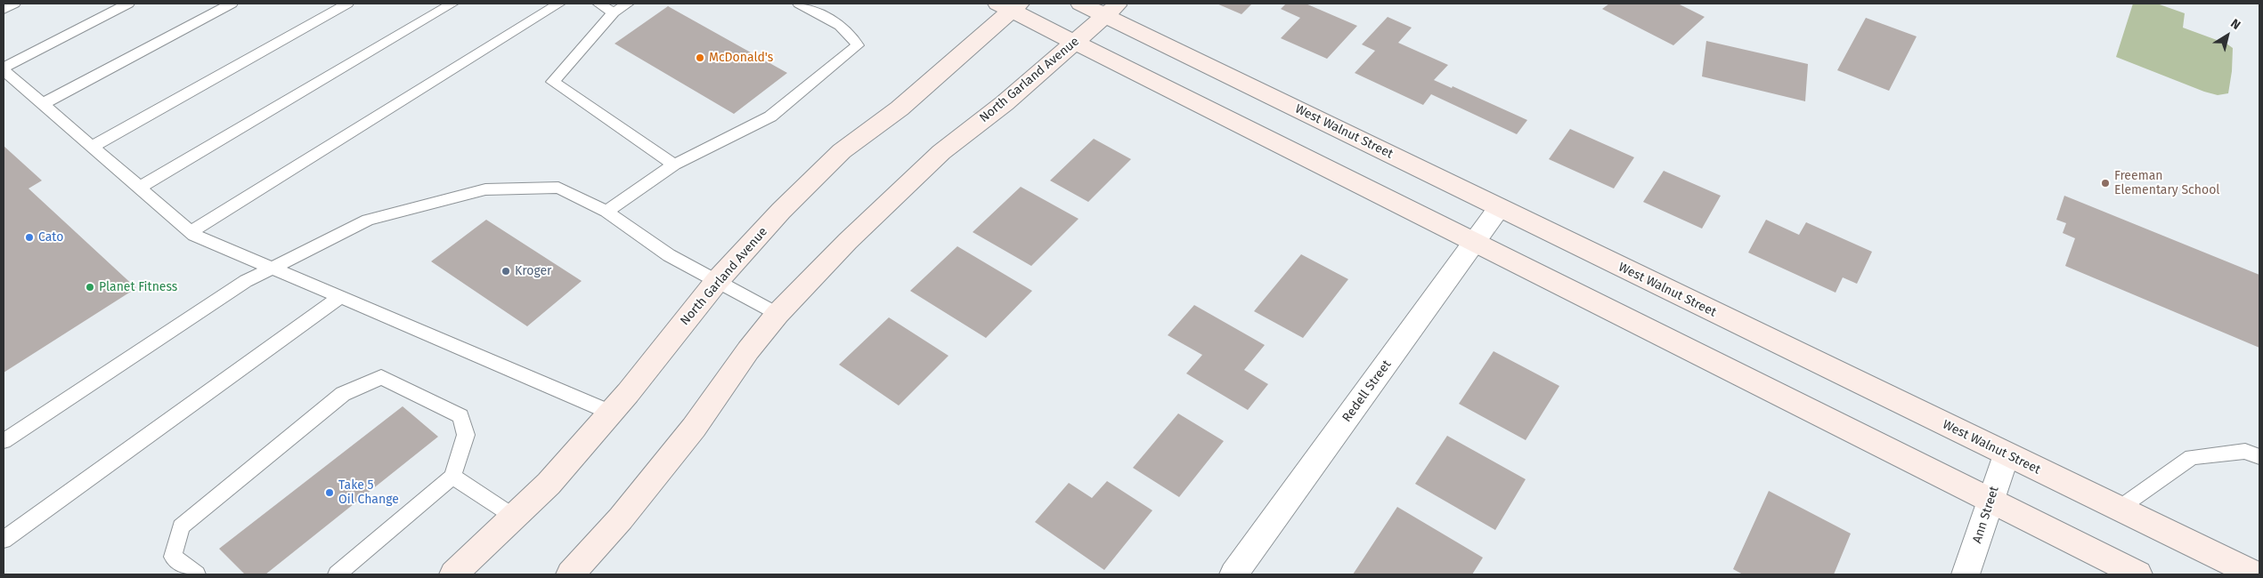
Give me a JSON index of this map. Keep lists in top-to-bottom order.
{
  "streets": {
    "main road": ["North Garland Avenue", "West Walnut Street"],
    "street": ["Redell Street", "Ann Street"]
  },
  "crossings": [
    ["North Garland Avenue", "West Walnut Street"],
    ["West Walnut Street", "Redell Street"],
    ["West Walnut Street", "Ann Street"]
  ],
  "places": [
    "McDonald's",
    "Freeman Elementary School",
    "Cato",
    "Kroger",
    "Planet Fitness",
    "Take 5 Oil Change"
  ],
  "north": "top right"
}
